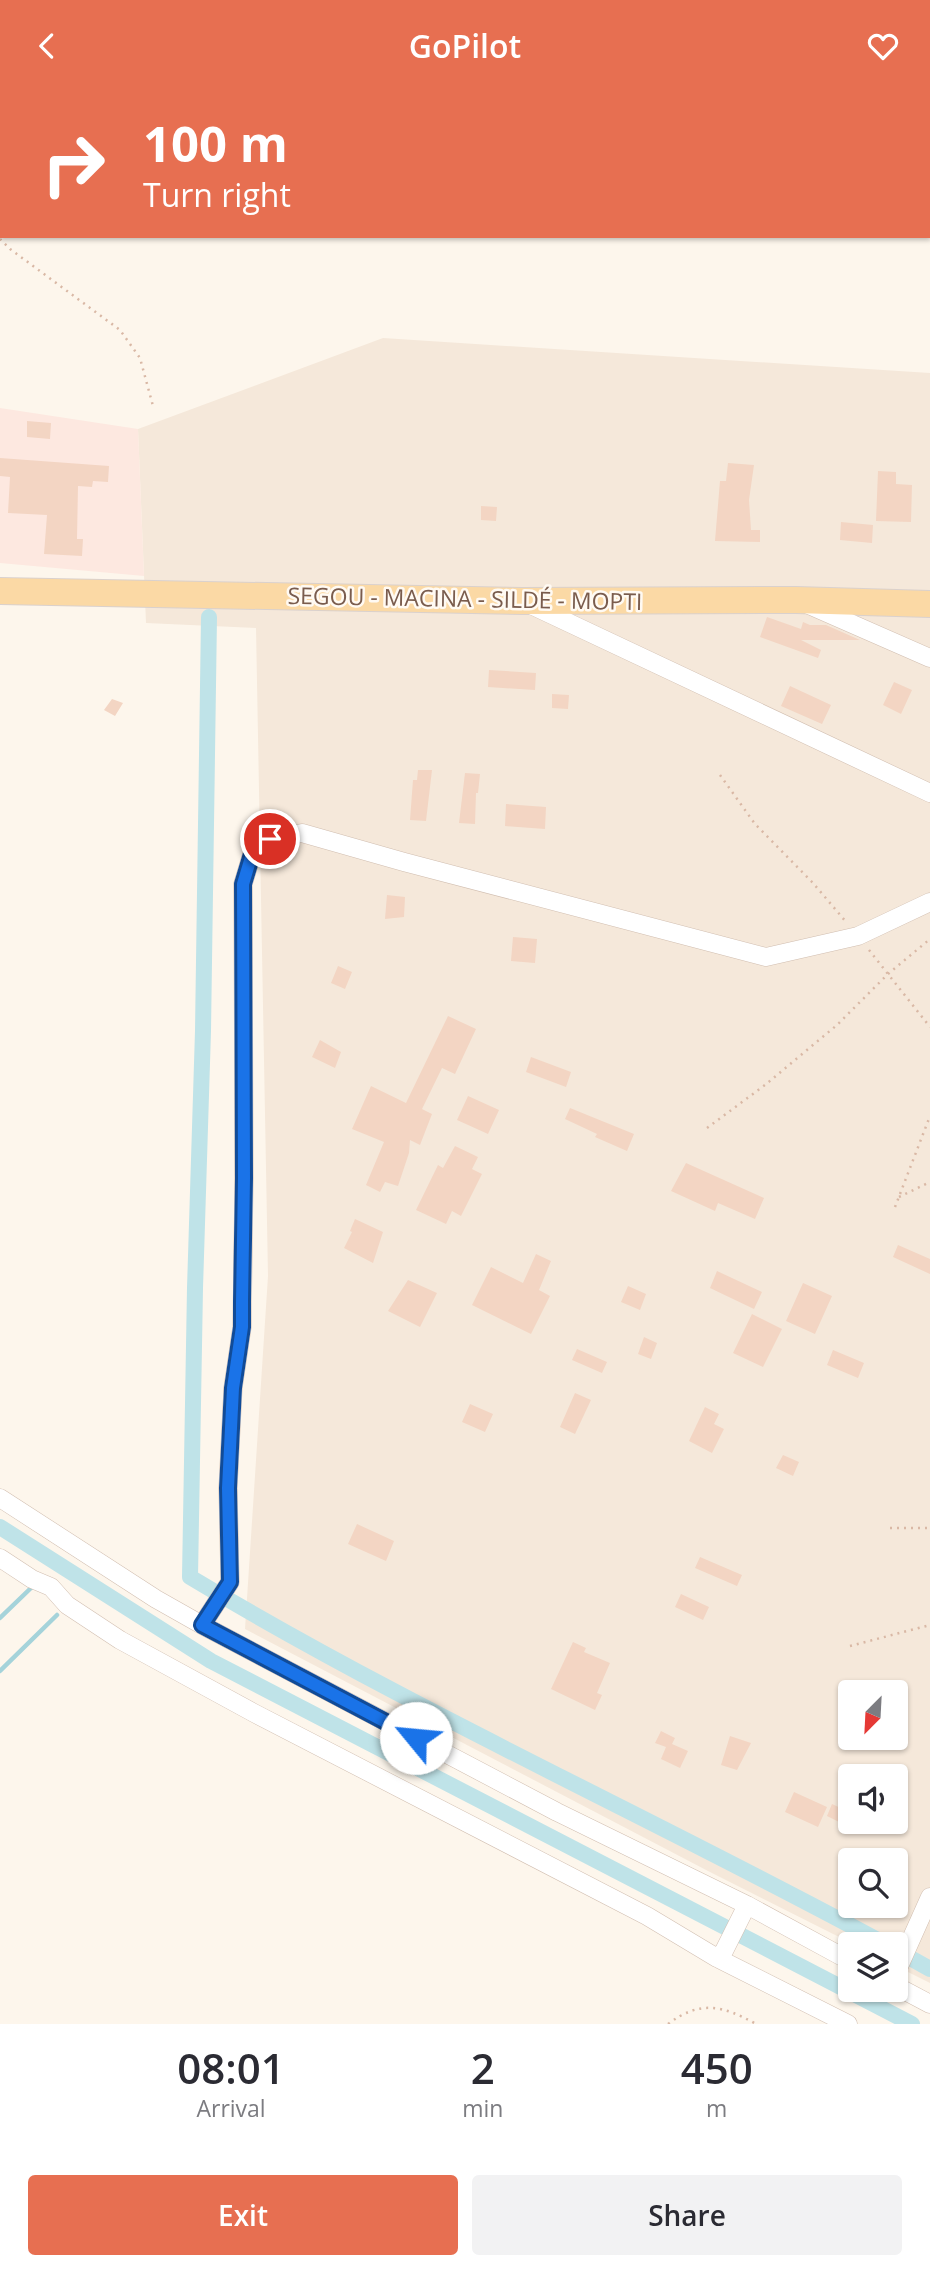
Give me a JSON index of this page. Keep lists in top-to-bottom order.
{
  "streets": {
    "main road": ["SEGOU - MACINA - SILDÉ - MOPTI"]
  },
  "north": "bottom left",
  "page": {
    "header": "GoPilot",
    "turn": ["100 m", "Turn right"],
    "eta": [
      "08:01",
      "Arrival",
      "2",
      "min",
      "450",
      "m"
    ],
    "buttons": ["Exit", "Share"]
  }
}
